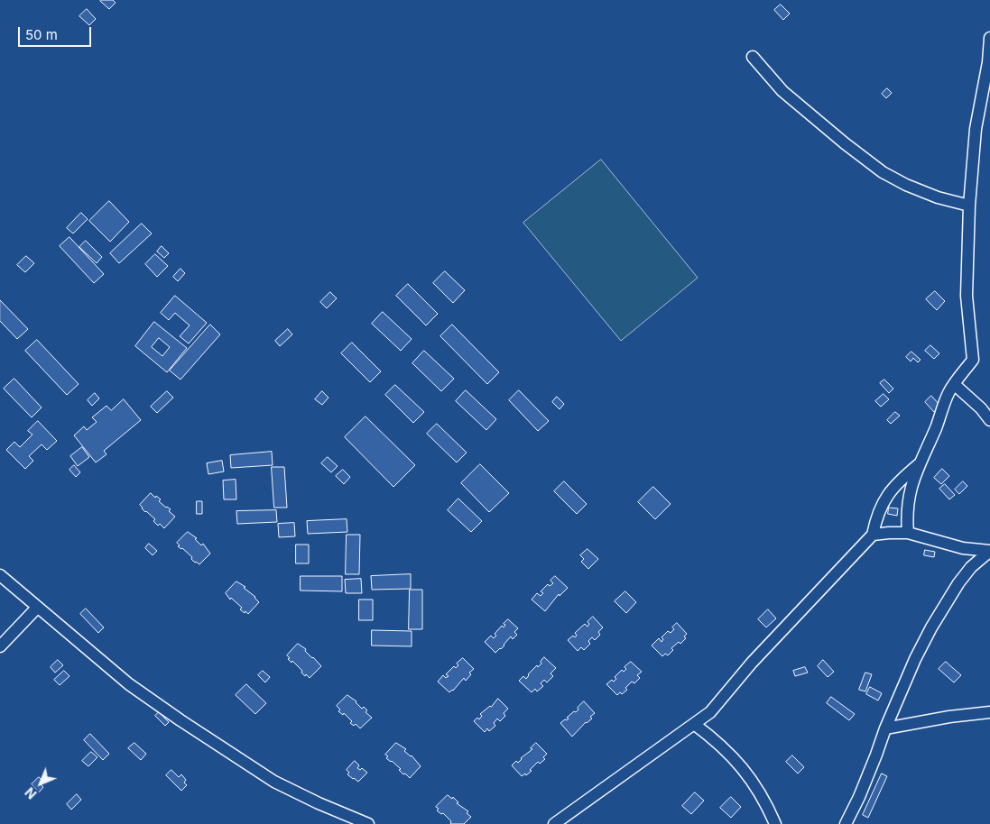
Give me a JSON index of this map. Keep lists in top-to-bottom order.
{
  "scale_bar": "50 m",
  "north": "bottom left"
}
